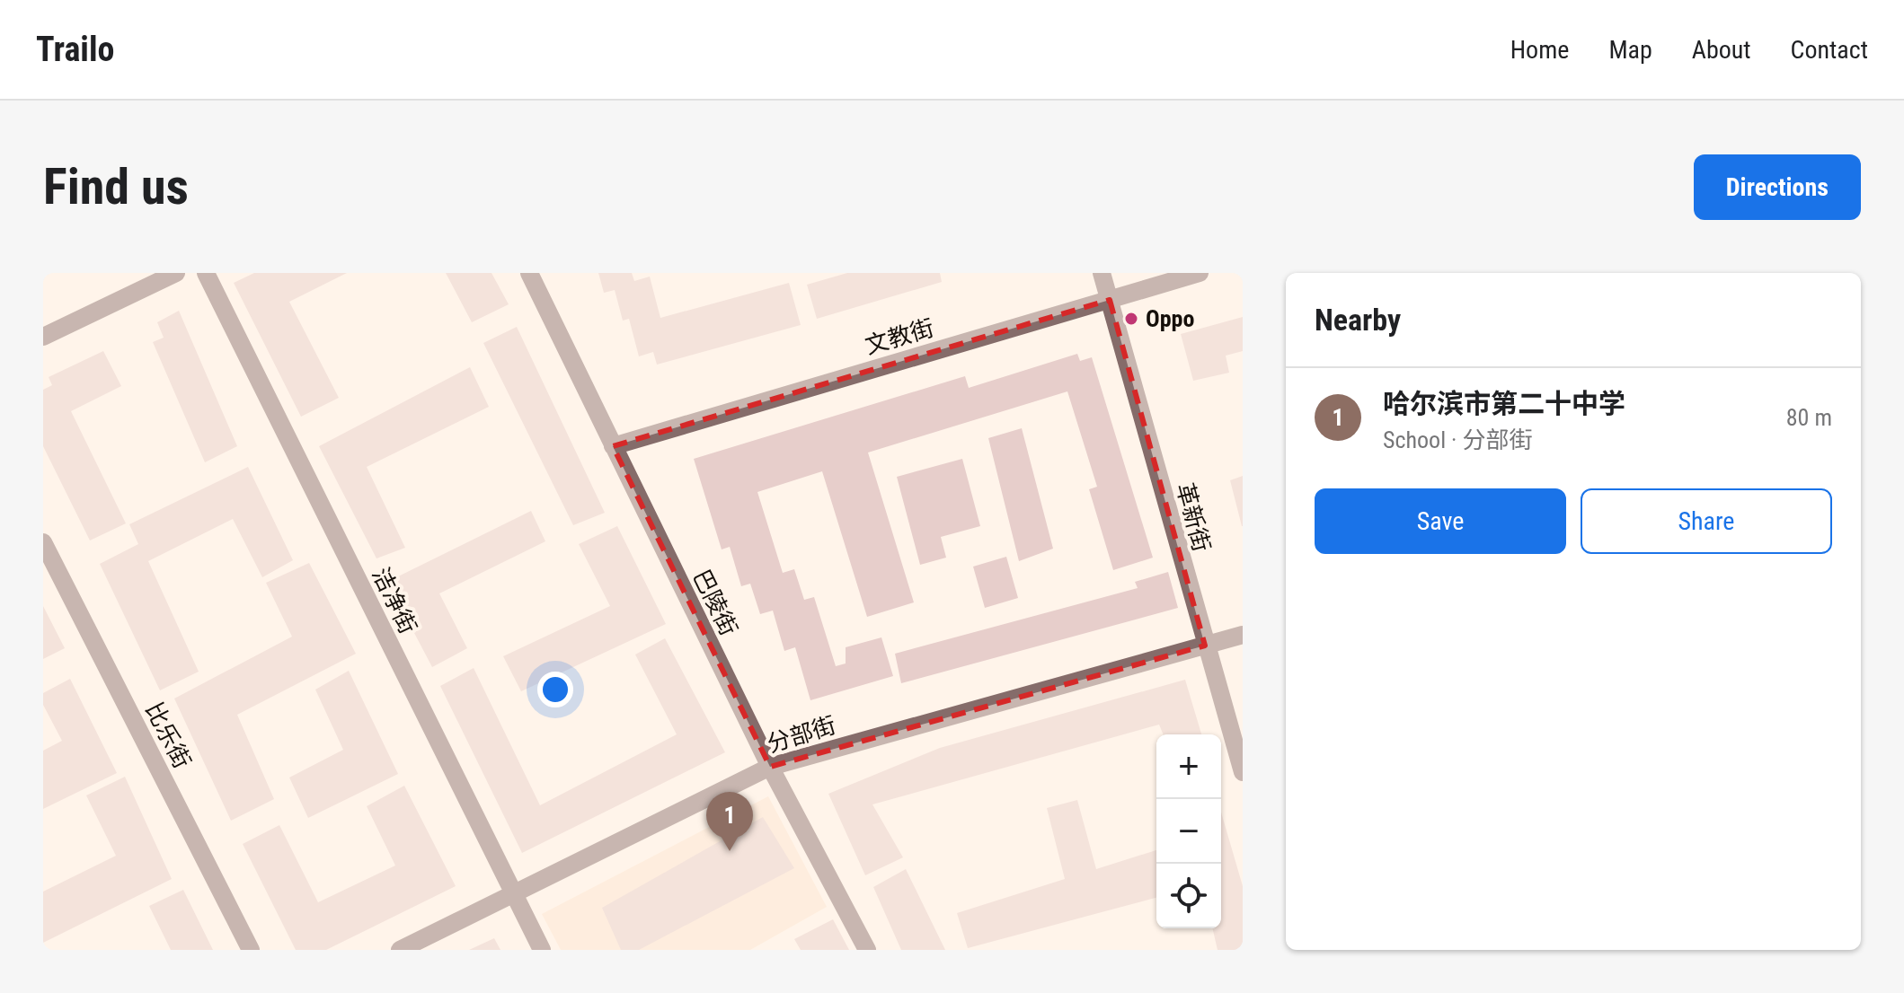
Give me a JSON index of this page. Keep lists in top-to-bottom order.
{
  "streets": {
    "street": [
      "文教街",
      "革新街",
      "洁净街",
      "巴陵街",
      "分部街",
      "比乐街"
    ]
  },
  "crossings": [
    ["文教街", "革新街"],
    ["文教街", "巴陵街"],
    ["革新街", "分部街"],
    ["洁净街", "分部街"],
    ["巴陵街", "分部街"]
  ],
  "places": ["Oppo"],
  "page": {
    "header": "Trailo",
    "nav": [
      "Home",
      "Map",
      "About",
      "Contact"
    ],
    "buttons": [
      "Directions",
      ["Save", "Share"]
    ],
    "title": "Find us",
    "heading": "Nearby",
    "list": [
      {
        "mark": "1",
        "name": "哈尔滨市第二十中学",
        "note": "School · 分部街",
        "value": "80 m"
      }
    ],
    "map_buttons": ["+", "−"],
    "pins": "1"
  }
}
